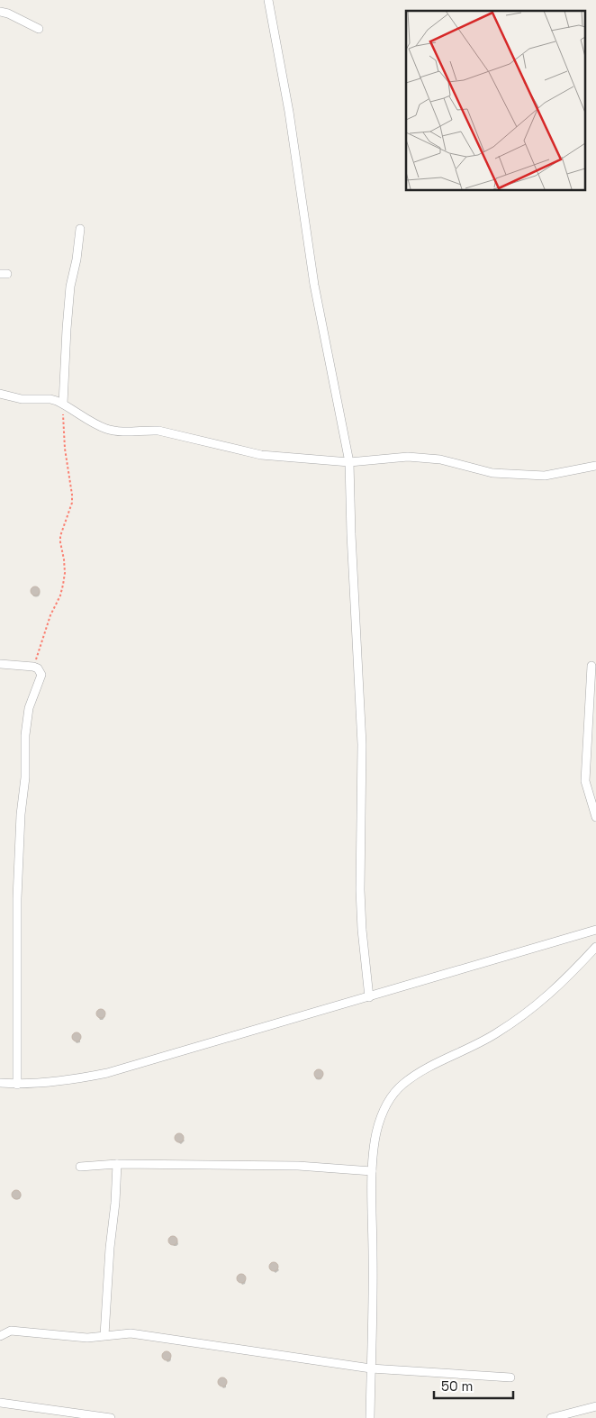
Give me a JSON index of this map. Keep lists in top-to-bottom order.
{
  "scale_bar": "50 m"
}
